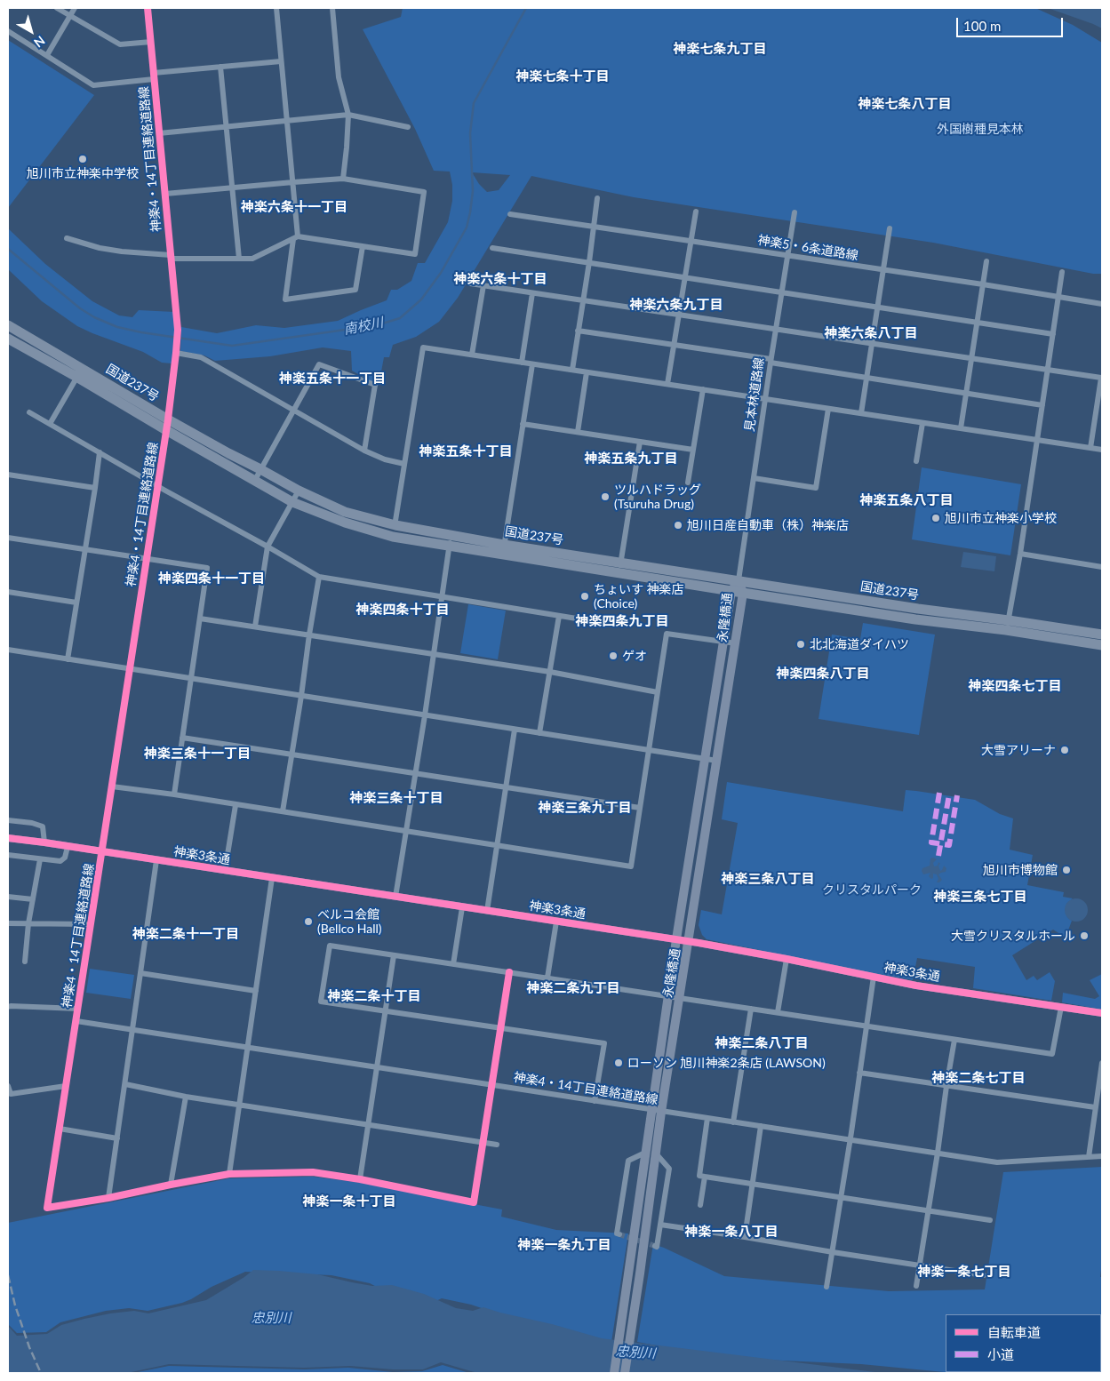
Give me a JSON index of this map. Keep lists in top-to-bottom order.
{
  "streets": {
    "highway": ["国道237号"],
    "main road": ["永隆橋通"],
    "street": [
      "神楽4・14丁目連絡道路線",
      "神楽5・6条道路線",
      "見本林道路線",
      "神楽3条通"
    ]
  },
  "crossings": [
    ["神楽4・14丁目連絡道路線", "国道237号"],
    ["神楽4・14丁目連絡道路線", "永隆橋通"],
    ["神楽4・14丁目連絡道路線", "神楽3条通"],
    ["神楽5・6条道路線", "見本林道路線"],
    ["国道237号", "見本林道路線"],
    ["国道237号", "永隆橋通"],
    ["見本林道路線", "永隆橋通"],
    ["永隆橋通", "神楽3条通"]
  ],
  "districts": [
    "神楽七条九丁目",
    "神楽七条十丁目",
    "神楽七条八丁目",
    "神楽六条十一丁目",
    "神楽六条十丁目",
    "神楽六条九丁目",
    "神楽六条八丁目",
    "神楽五条十一丁目",
    "神楽五条十丁目",
    "神楽五条九丁目",
    "神楽五条八丁目",
    "神楽四条十一丁目",
    "神楽四条十丁目",
    "神楽四条九丁目",
    "神楽四条八丁目",
    "神楽四条七丁目",
    "神楽三条十一丁目",
    "神楽三条十丁目",
    "神楽三条九丁目",
    "神楽三条八丁目",
    "神楽三条七丁目",
    "神楽二条十一丁目",
    "神楽二条九丁目",
    "神楽二条十丁目",
    "神楽二条八丁目",
    "神楽二条七丁目",
    "神楽一条十丁目",
    "神楽一条八丁目",
    "神楽一条九丁目",
    "神楽一条七丁目"
  ],
  "water": ["南校川", "忠別川"],
  "parks": ["外国樹種見本林", "クリスタルパーク"],
  "places": [
    "旭川市立神楽中学校",
    "ツルハドラッグ (Tsuruha Drug)",
    "旭川市立神楽小学校",
    "旭川日産自動車（株）神楽店",
    "ちょいす 神楽店 (Choice)",
    "北北海道ダイハツ",
    "ゲオ",
    "大雪アリーナ",
    "旭川市博物館",
    "ベルコ会館 (Bellco Hall)",
    "大雪クリスタルホール",
    "ローソン 旭川神楽2条店 (LAWSON)"
  ],
  "legend": ["自転車道", "小道"],
  "scale_bar": "100 m",
  "north": "bottom right"
}
